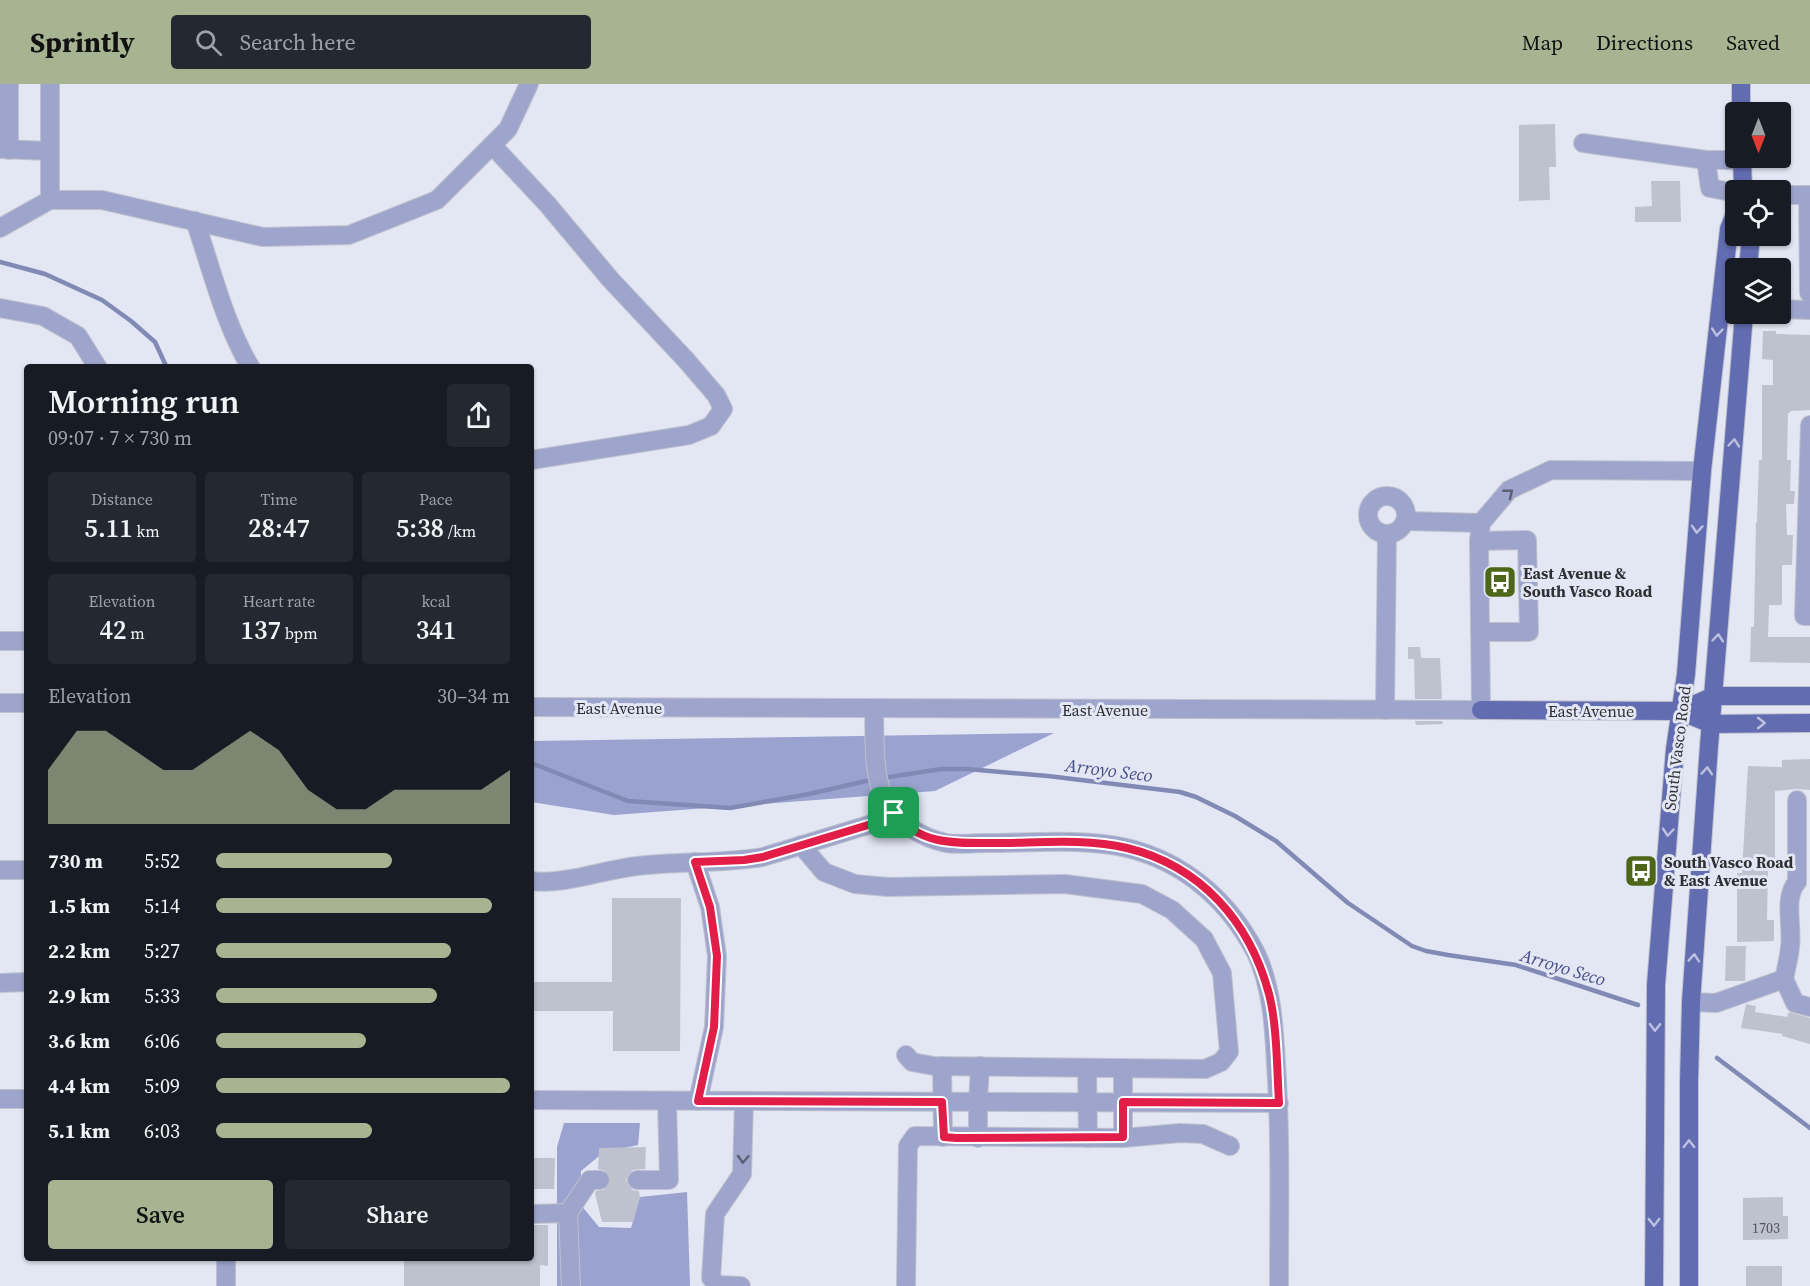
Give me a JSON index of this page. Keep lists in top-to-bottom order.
{
  "streets": {
    "main road": ["East Avenue", "South Vasco Road"]
  },
  "crossings": [
    ["East Avenue", "South Vasco Road"]
  ],
  "water": ["Arroyo Seco"],
  "places": {
    "bus stop": ["East Avenue & South Vasco Road", "South Vasco Road & East Avenue"]
  },
  "house_numbers": ["1703"],
  "north": "bottom",
  "page": {
    "header": "Sprintly",
    "search": "Search here",
    "nav": ["Map", "Directions", "Saved"],
    "heading": ["Morning run", "09:07 · 7 × 730 m"],
    "stats": [
      ["Distance", "5.11 km"],
      ["Time", "28:47"],
      ["Pace", "5:38 /km"],
      ["Elevation", "42 m"],
      ["Heart rate", "137 bpm"],
      ["kcal", "341"]
    ],
    "chart": ["Elevation", "30–34 m"],
    "list": [
      {
        "name": "730 m",
        "note": "5:52"
      },
      {
        "name": "1.5 km",
        "note": "5:14"
      },
      {
        "name": "2.2 km",
        "note": "5:27"
      },
      {
        "name": "2.9 km",
        "note": "5:33"
      },
      {
        "name": "3.6 km",
        "note": "6:06"
      },
      {
        "name": "4.4 km",
        "note": "5:09"
      },
      {
        "name": "5.1 km",
        "note": "6:03"
      }
    ],
    "buttons": ["Save", "Share"]
  }
}
